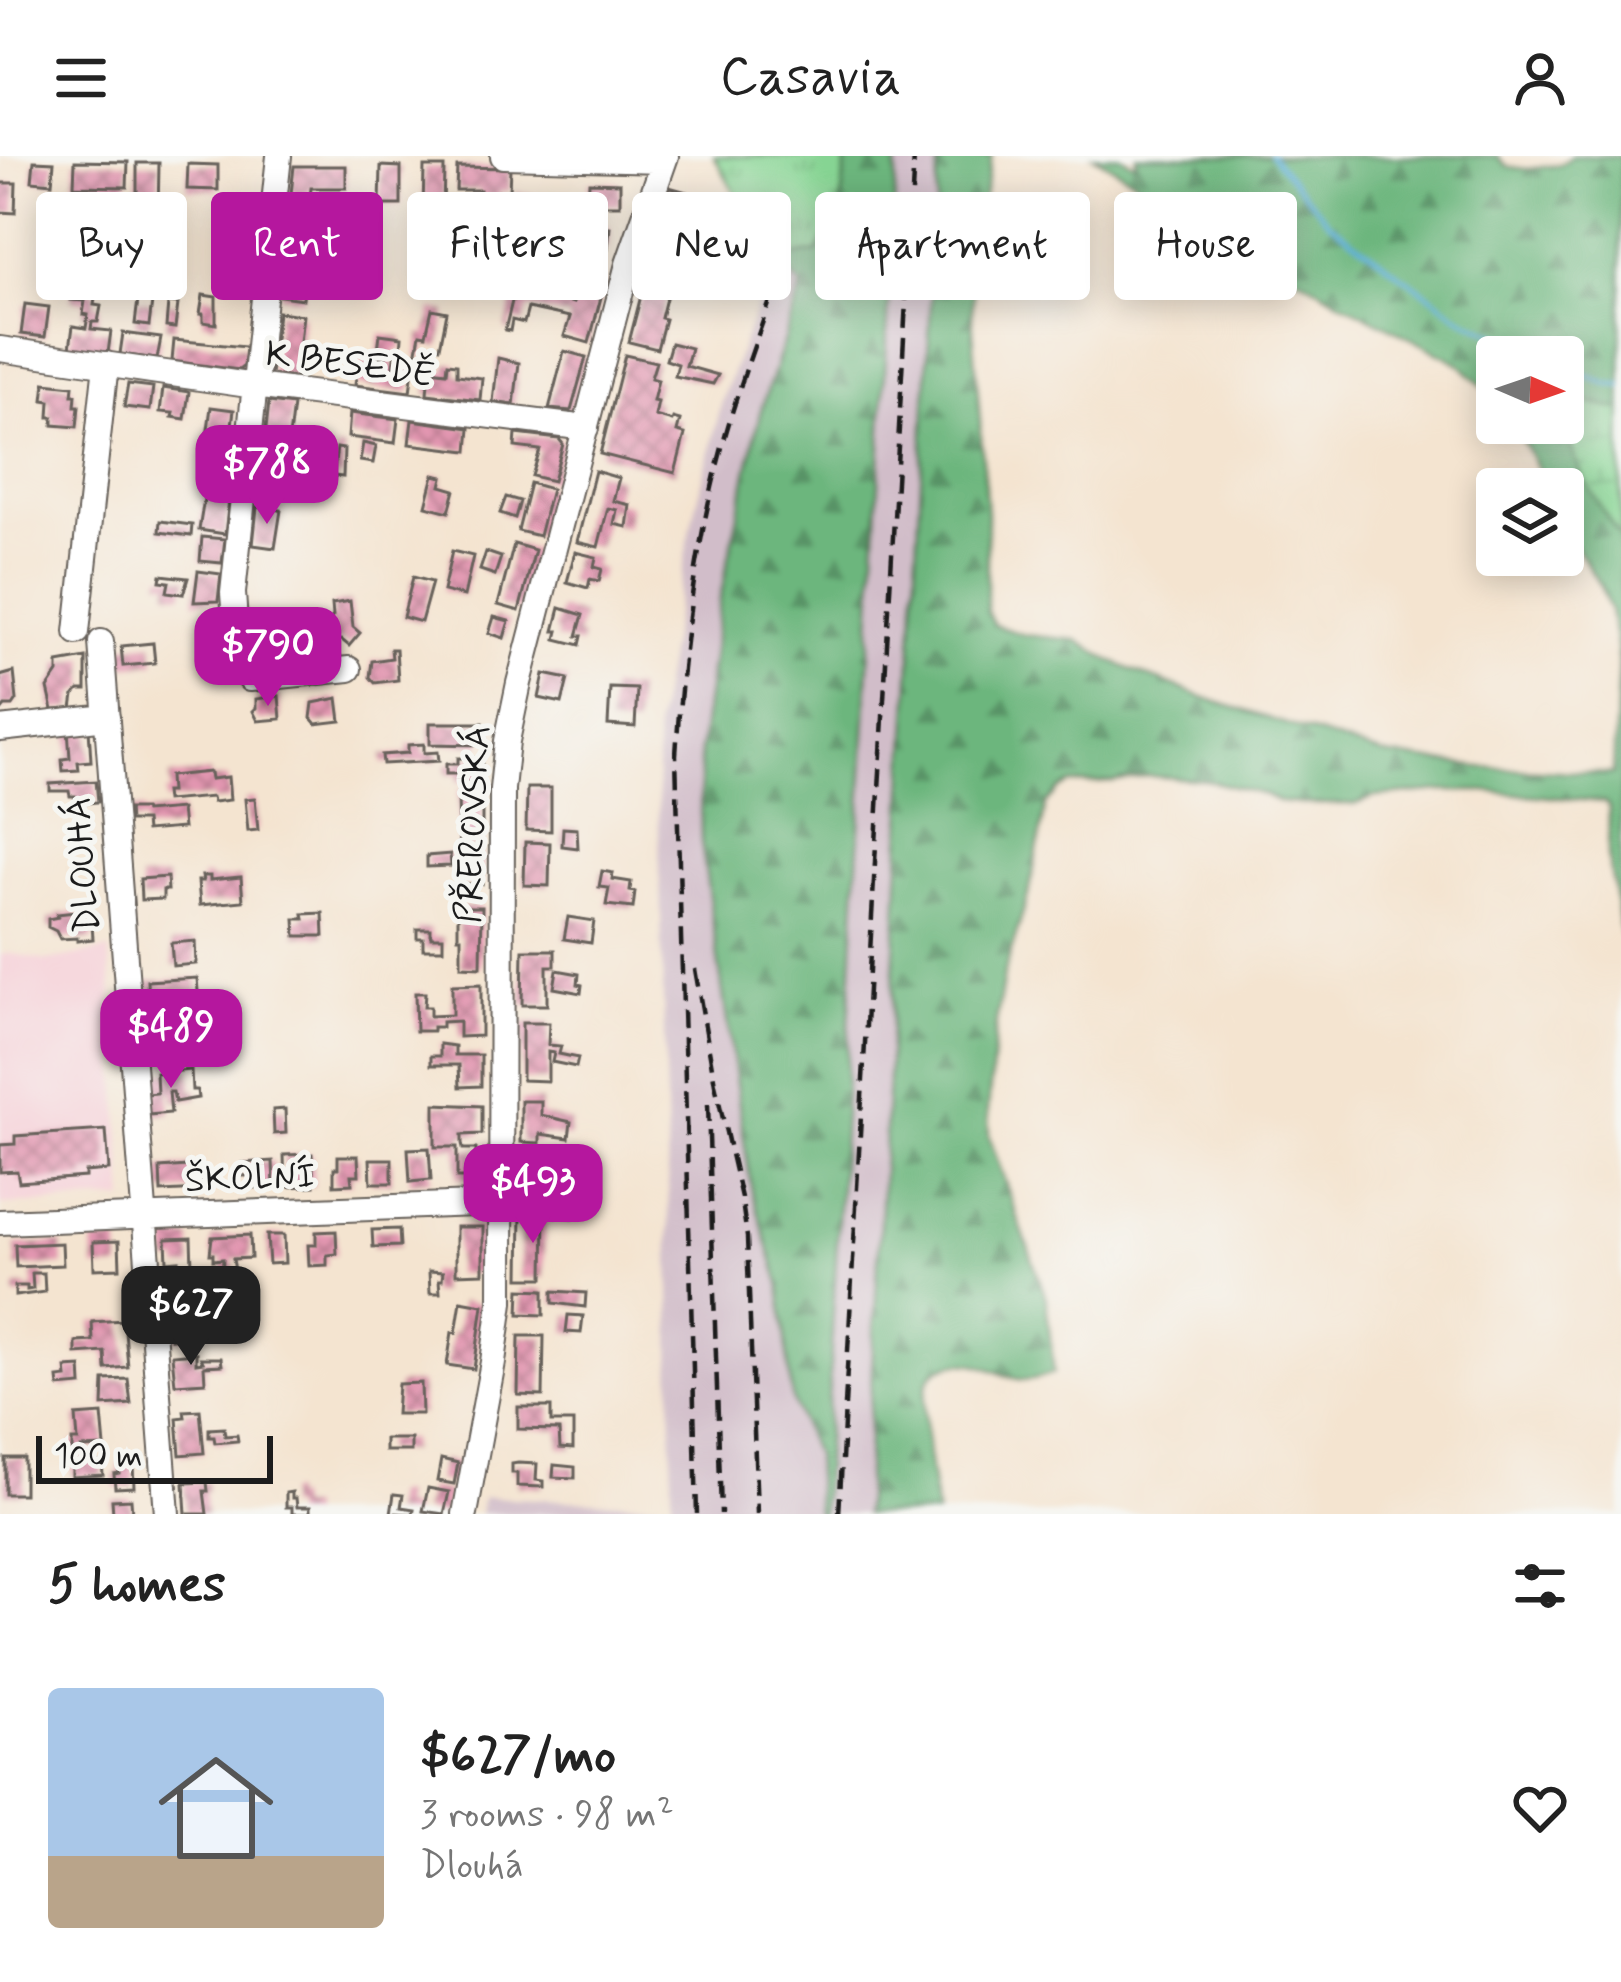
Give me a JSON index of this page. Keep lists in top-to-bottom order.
{
  "streets": {
    "street": [
      "K BESEDĚ",
      "PŘEROVSKÁ",
      "DLOUHÁ",
      "ŠKOLNÍ"
    ]
  },
  "crossings": [
    ["K BESEDĚ", "PŘEROVSKÁ"],
    ["PŘEROVSKÁ", "ŠKOLNÍ"],
    ["DLOUHÁ", "ŠKOLNÍ"]
  ],
  "scale_bar": "100 m",
  "north": "right",
  "page": {
    "header": "Casavia",
    "chip": [
      "Buy",
      "Rent",
      "Filters",
      "New",
      "Apartment",
      "House"
    ],
    "price": [
      "$788",
      "$790",
      "$489",
      "$493",
      "$627"
    ],
    "scale": "100 m",
    "heading": "5 homes",
    "list": [
      {
        "name": "$627/mo",
        "note": "3 rooms · 98 m² · Dlouhá"
      }
    ]
  }
}
